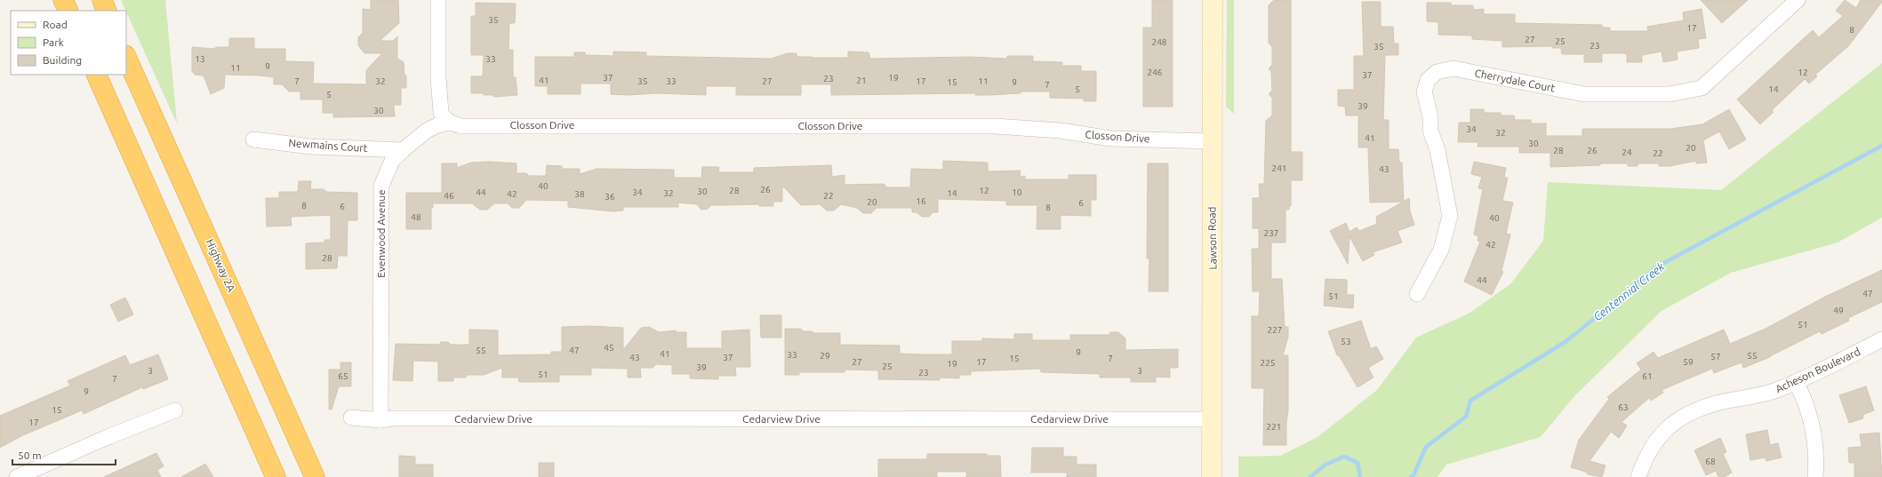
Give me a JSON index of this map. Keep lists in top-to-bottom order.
{
  "streets": {
    "highway": ["Highway 2A"],
    "street": [
      "Cherrydale Court",
      "Closson Drive",
      "Newmains Court",
      "Evenwood Avenue",
      "Lawson Road",
      "Acheson Boulevard",
      "Cedarview Drive"
    ]
  },
  "crossings": [
    ["Closson Drive", "Evenwood Avenue"],
    ["Closson Drive", "Lawson Road"],
    ["Newmains Court", "Evenwood Avenue"],
    ["Evenwood Avenue", "Cedarview Drive"],
    ["Lawson Road", "Cedarview Drive"]
  ],
  "water": ["Centennial Creek"],
  "house_numbers": [
    "35",
    "17",
    "8",
    "27",
    "25",
    "248",
    "23",
    "35",
    "13",
    "33",
    "9",
    "11",
    "246",
    "12",
    "37",
    "37",
    "19",
    "23",
    "41",
    "21",
    "7",
    "32",
    "35",
    "33",
    "27",
    "17",
    "11",
    "15",
    "9",
    "7",
    "5",
    "14",
    "5",
    "39",
    "30",
    "34",
    "32",
    "41",
    "30",
    "20",
    "28",
    "26",
    "24",
    "22",
    "241",
    "43",
    "40",
    "26",
    "28",
    "12",
    "30",
    "44",
    "34",
    "10",
    "32",
    "14",
    "42",
    "38",
    "46",
    "22",
    "36",
    "16",
    "20",
    "6",
    "8",
    "6",
    "8",
    "48",
    "40",
    "237",
    "42",
    "28",
    "44",
    "47",
    "51",
    "49",
    "51",
    "227",
    "53",
    "45",
    "55",
    "47",
    "9",
    "41",
    "33",
    "29",
    "55",
    "57",
    "43",
    "37",
    "15",
    "7",
    "27",
    "17",
    "59",
    "225",
    "19",
    "25",
    "39",
    "3",
    "3",
    "23",
    "51",
    "65",
    "61",
    "7",
    "9",
    "63",
    "15",
    "17",
    "221",
    "68"
  ],
  "legend": ["Road", "Park", "Building"],
  "scale_bar": "50 m"
}
